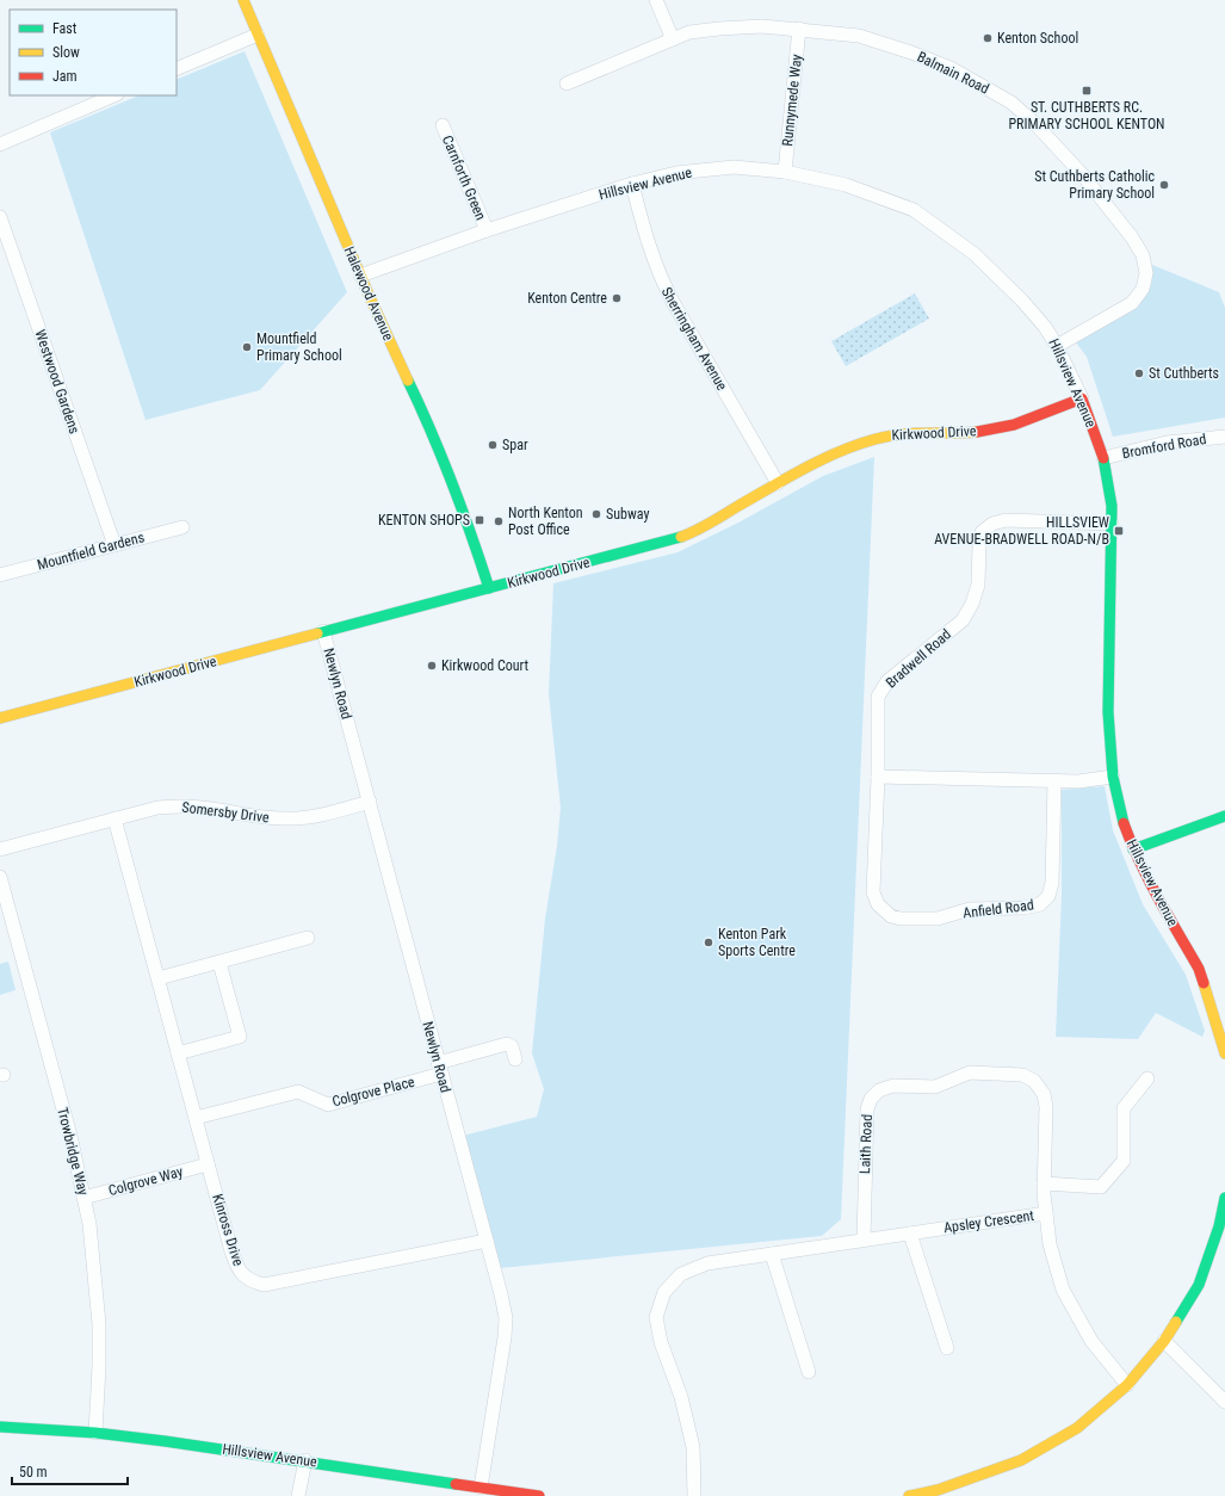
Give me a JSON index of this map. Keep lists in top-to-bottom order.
{
  "streets": {
    "street": [
      "Balmain Road",
      "Runnymede Way",
      "Carnforth Green",
      "Hillsview Avenue",
      "Halewood Avenue",
      "Sherringham Avenue",
      "Westwood Gardens",
      "Kirkwood Drive",
      "Bromford Road",
      "Mountfield Gardens",
      "Bradwell Road",
      "Newlyn Road",
      "Somersby Drive",
      "Anfield Road",
      "Colgrove Place",
      "Laith Road",
      "Trowbridge Way",
      "Colgrove Way",
      "Apsley Crescent",
      "Kinross Drive"
    ]
  },
  "crossings": [
    ["Balmain Road", "Runnymede Way"],
    ["Balmain Road", "Hillsview Avenue"],
    ["Runnymede Way", "Hillsview Avenue"],
    ["Carnforth Green", "Hillsview Avenue"],
    ["Hillsview Avenue", "Halewood Avenue"],
    ["Hillsview Avenue", "Sherringham Avenue"],
    ["Hillsview Avenue", "Kirkwood Drive"],
    ["Hillsview Avenue", "Bromford Road"],
    ["Hillsview Avenue", "Bradwell Road"],
    ["Hillsview Avenue", "Newlyn Road"],
    ["Hillsview Avenue", "Trowbridge Way"],
    ["Halewood Avenue", "Kirkwood Drive"],
    ["Sherringham Avenue", "Kirkwood Drive"],
    ["Westwood Gardens", "Mountfield Gardens"],
    ["Kirkwood Drive", "Newlyn Road"],
    ["Bradwell Road", "Anfield Road"],
    ["Newlyn Road", "Somersby Drive"],
    ["Newlyn Road", "Colgrove Place"],
    ["Newlyn Road", "Kinross Drive"],
    ["Somersby Drive", "Kinross Drive"],
    ["Colgrove Place", "Kinross Drive"],
    ["Laith Road", "Apsley Crescent"],
    ["Trowbridge Way", "Colgrove Way"],
    ["Colgrove Way", "Kinross Drive"]
  ],
  "places": {
    "other": [
      "Kenton School",
      "St Cuthberts Catholic Primary School",
      "Kenton Centre",
      "Mountfield Primary School",
      "St Cuthberts",
      "Spar",
      "Subway",
      "North Kenton Post Office",
      "Kirkwood Court",
      "Kenton Park Sports Centre"
    ],
    "transit": ["ST. CUTHBERTS RC. PRIMARY SCHOOL KENTON", "KENTON SHOPS", "HILLSVIEW AVENUE-BRADWELL ROAD-N/B"]
  },
  "legend": ["Fast", "Slow", "Jam"],
  "scale_bar": "50 m"
}
